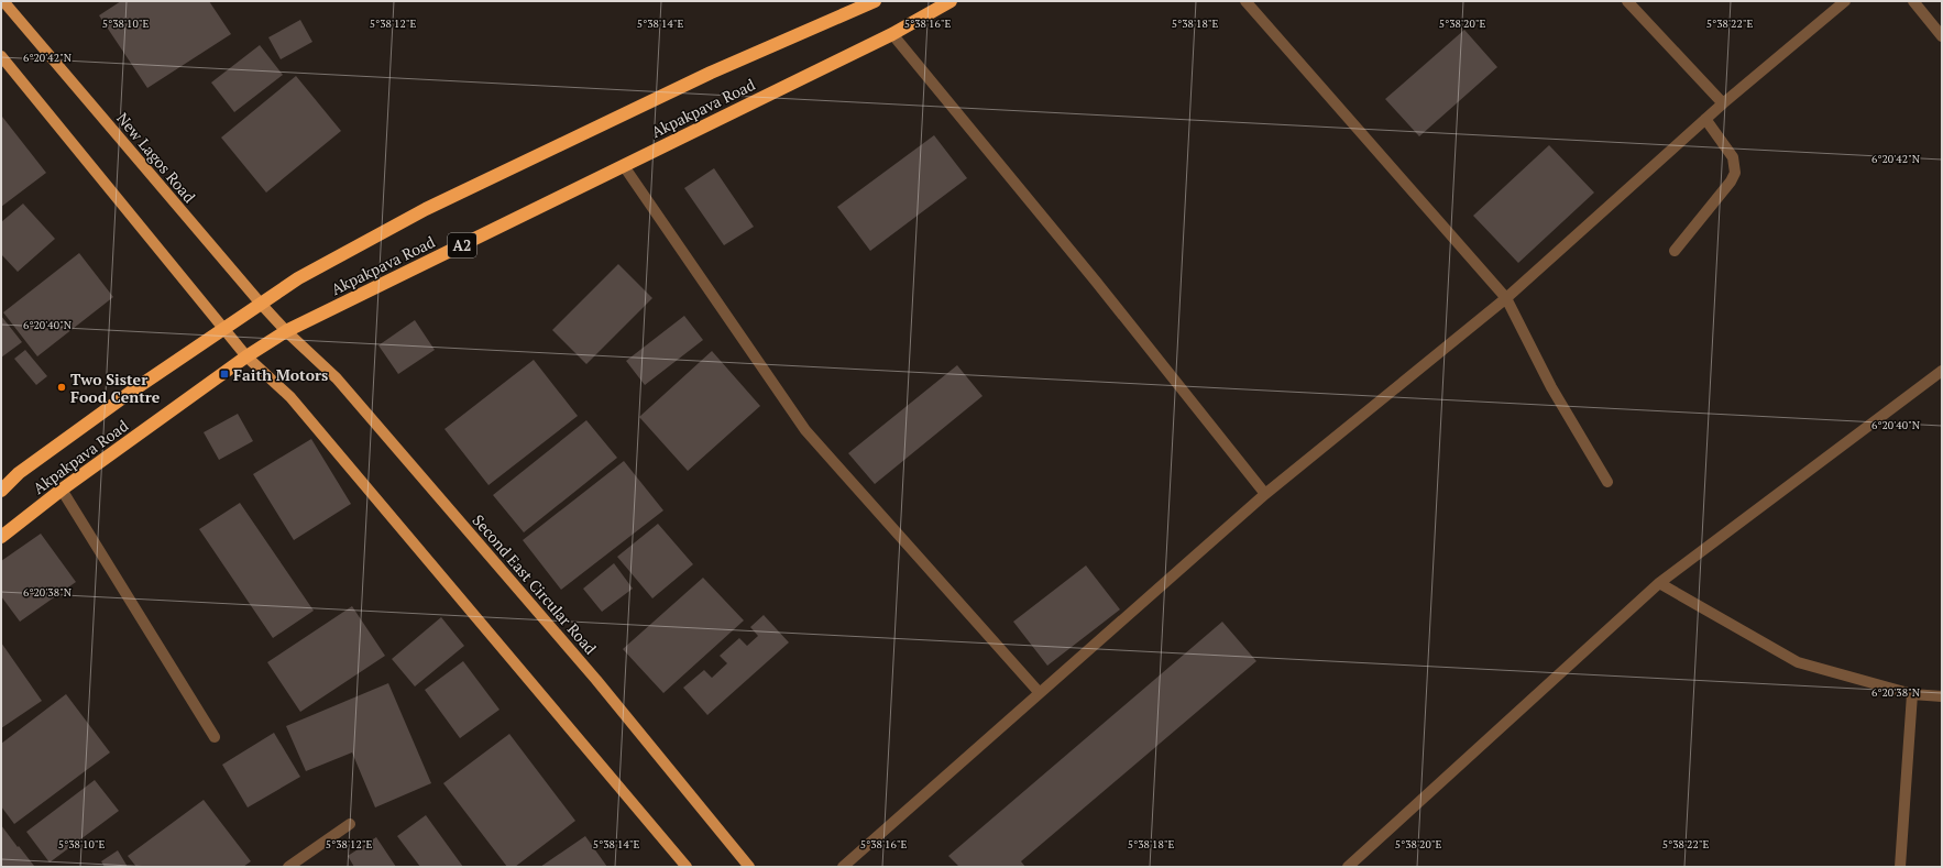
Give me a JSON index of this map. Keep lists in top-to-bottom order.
{
  "streets": {
    "highway": ["Akpakpava Road", "A2"],
    "main road": ["New Lagos Road", "Second East Circular Road"]
  },
  "crossings": [
    ["Akpakpava Road", "New Lagos Road"],
    ["Akpakpava Road", "Second East Circular Road"],
    ["New Lagos Road", "Second East Circular Road"]
  ],
  "places": {
    "transit": ["Faith Motors"],
    "other": ["Two Sister Food Centre"]
  },
  "coordinates": [
    "5°38'10\"E",
    "5°38'12\"E",
    "5°38'14\"E",
    "5°38'16\"E",
    "5°38'18\"E",
    "5°38'20\"E",
    "5°38'22\"E",
    "6°20'42\"N",
    "6°20'40\"N",
    "6°20'38\"N"
  ]
}
